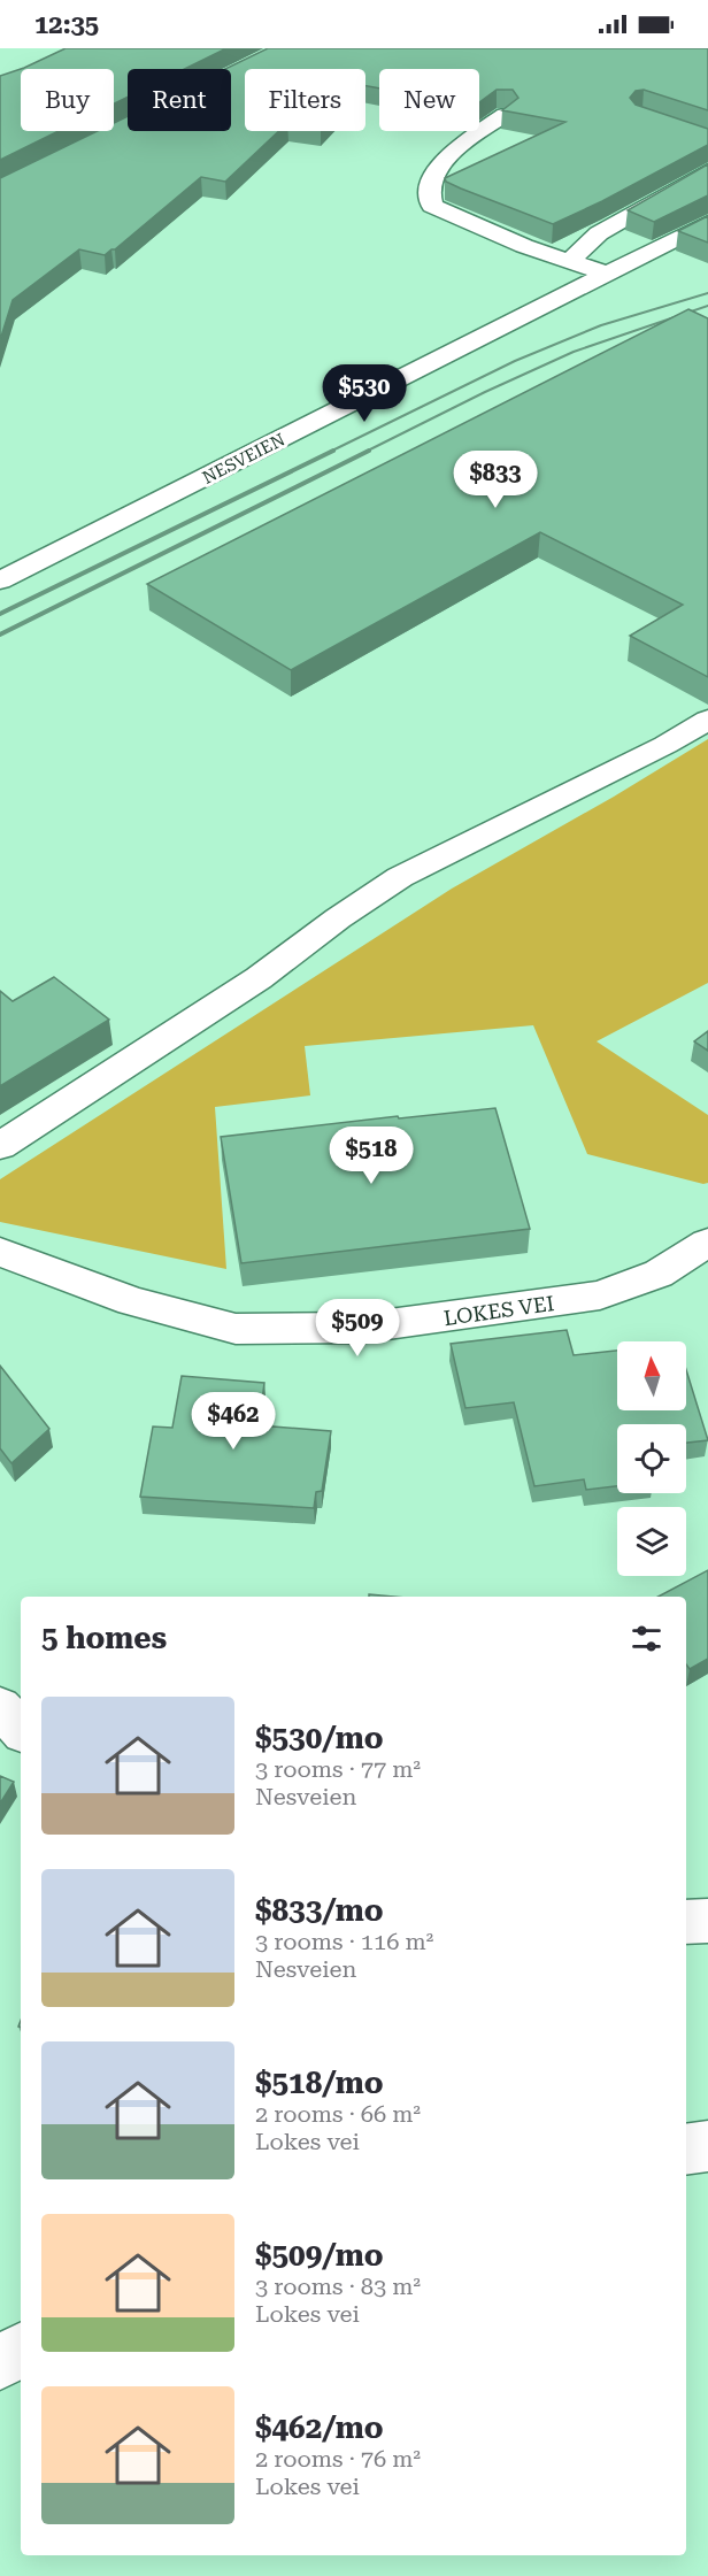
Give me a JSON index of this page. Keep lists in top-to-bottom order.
{
  "streets": {
    "street": ["NESVEIEN", "LOKES VEI"]
  },
  "north": "top",
  "page": {
    "status": "12:35",
    "chip": [
      "Buy",
      "Rent",
      "Filters",
      "New"
    ],
    "price": [
      "$530",
      "$833",
      "$518",
      "$509",
      "$462"
    ],
    "heading": "5 homes",
    "list": [
      {
        "name": "$530/mo",
        "note": "3 rooms · 77 m² · Nesveien"
      },
      {
        "name": "$833/mo",
        "note": "3 rooms · 116 m² · Nesveien"
      },
      {
        "name": "$518/mo",
        "note": "2 rooms · 66 m² · Lokes vei"
      },
      {
        "name": "$509/mo",
        "note": "3 rooms · 83 m² · Lokes vei"
      },
      {
        "name": "$462/mo",
        "note": "2 rooms · 76 m² · Lokes vei"
      }
    ]
  }
}
